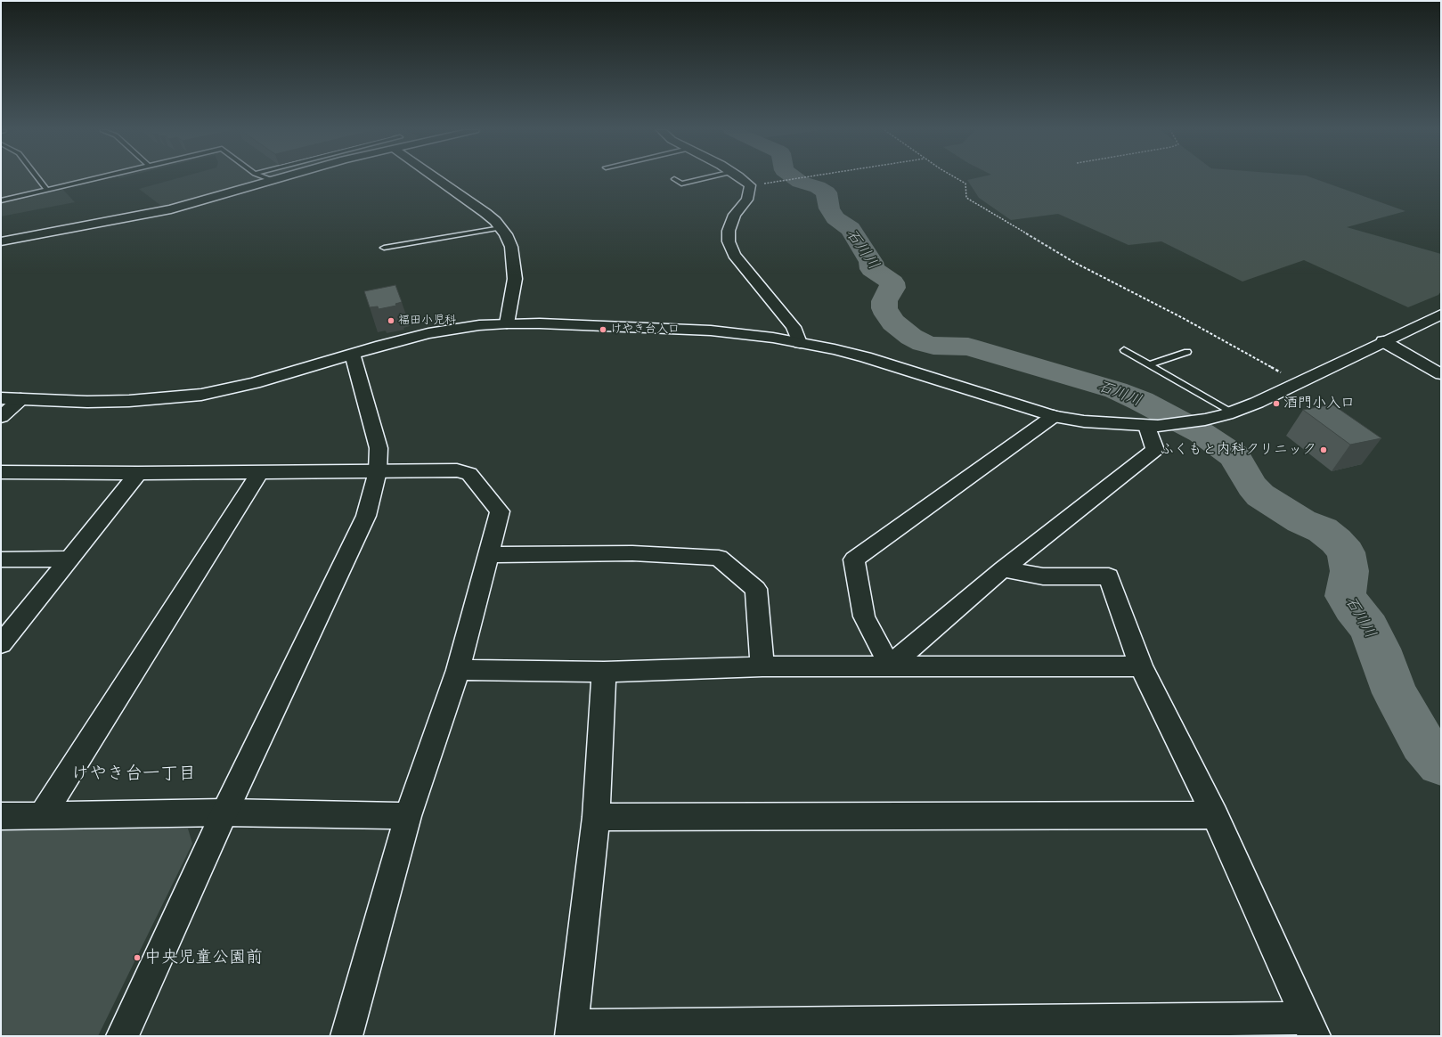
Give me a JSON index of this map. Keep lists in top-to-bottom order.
{
  "districts": ["けやき台一丁目"],
  "water": ["石川川"],
  "places": [
    "福田小児科",
    "けやき台入口",
    "酒門小入口",
    "ふくもと内科クリニック",
    "中央児童公園前"
  ]
}
